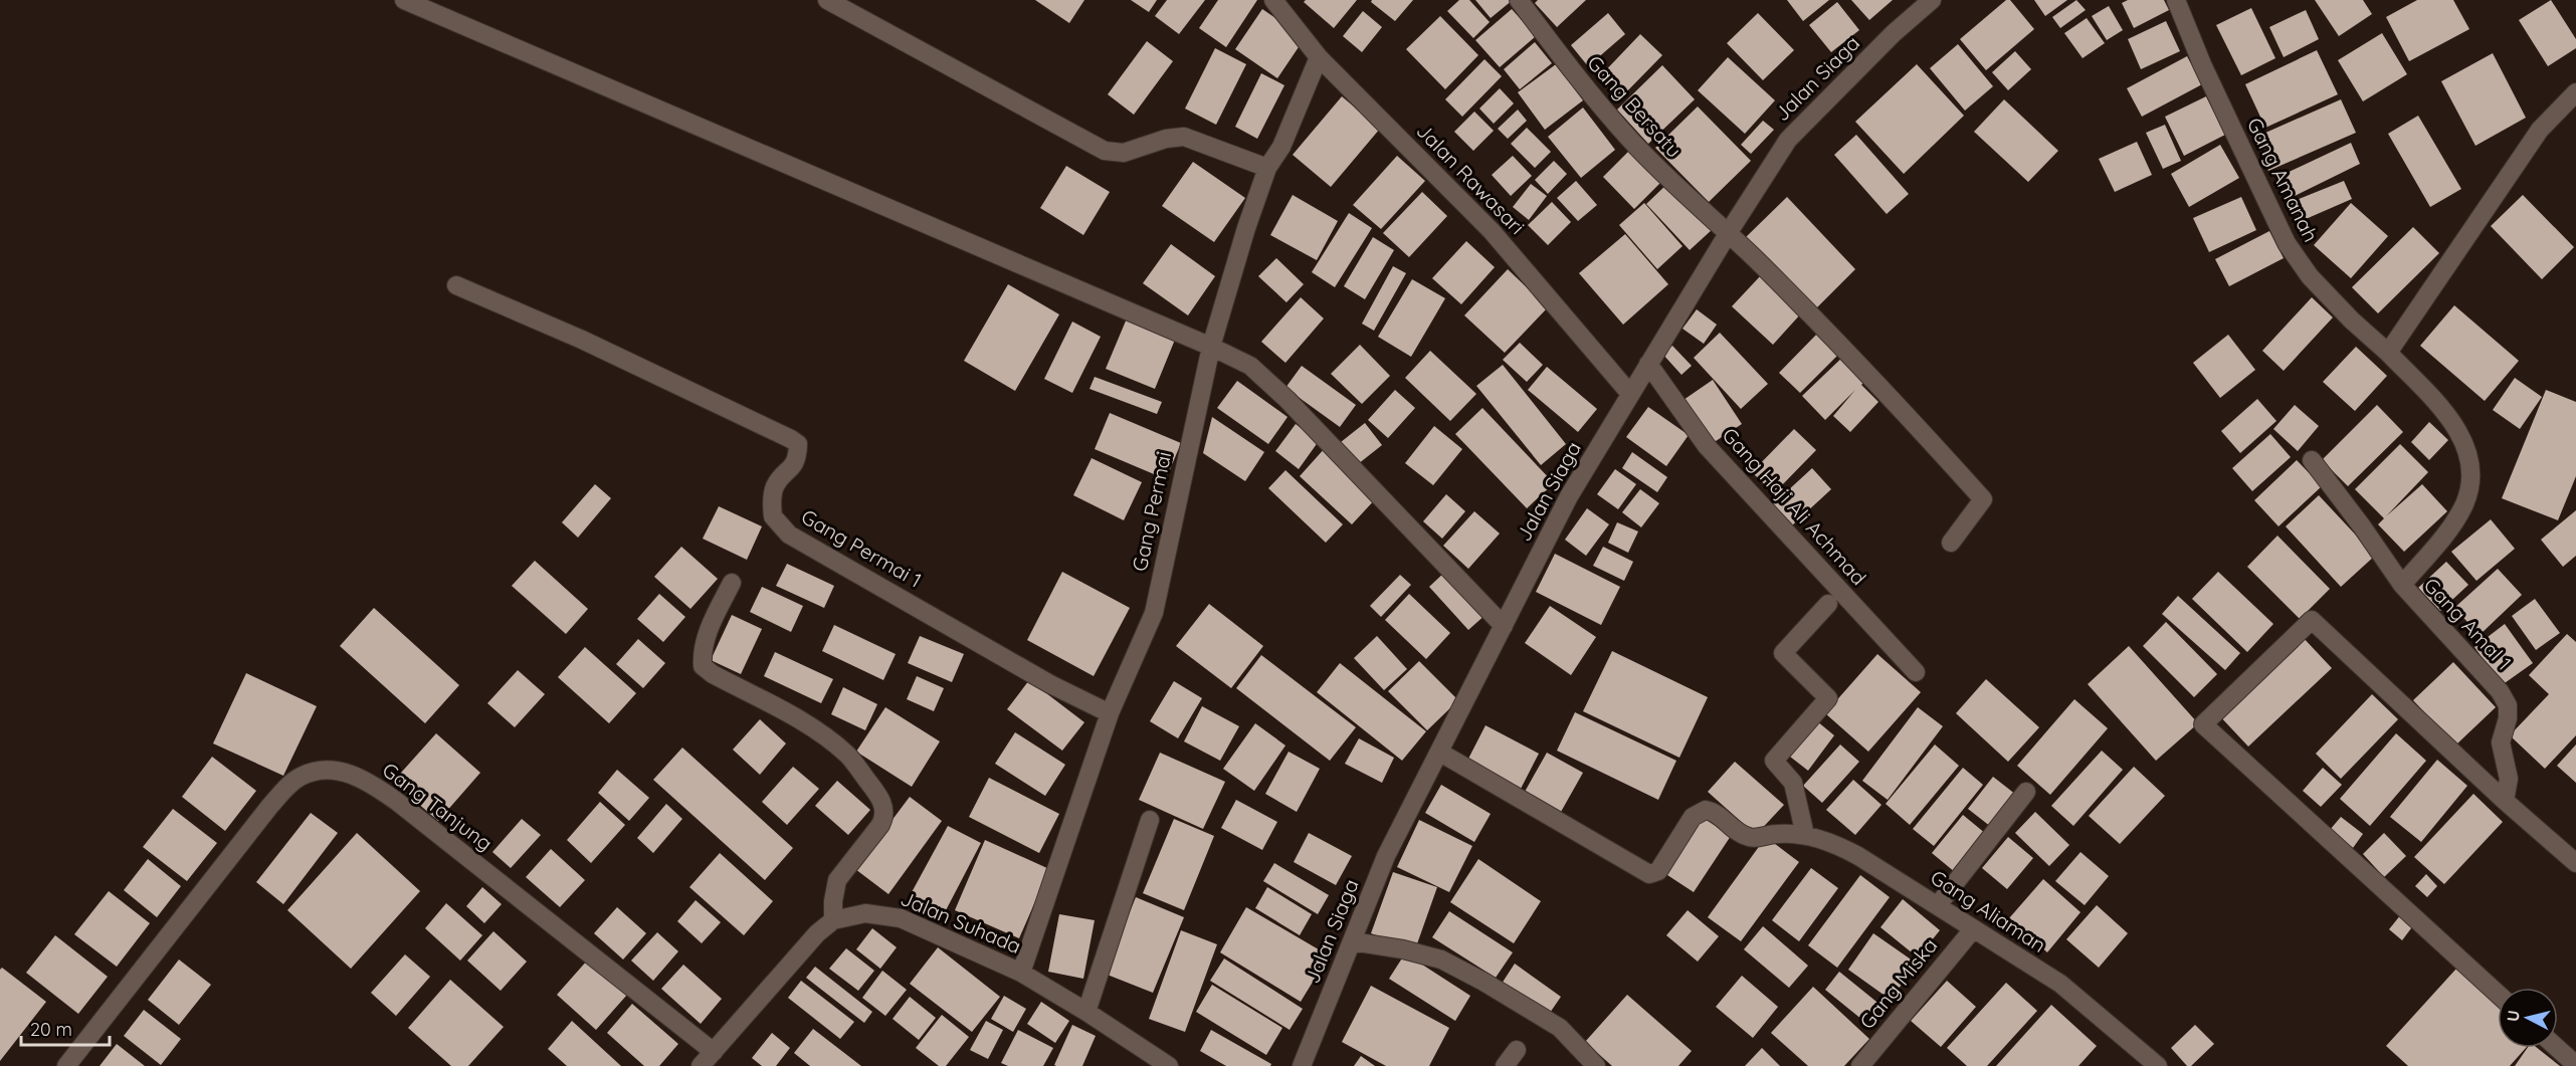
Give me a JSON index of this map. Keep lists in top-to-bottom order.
{
  "streets": {
    "street": [
      "Jalan Siaga",
      "Gang Bersatu",
      "Jalan Rawasari",
      "Gang Amanah",
      "Gang Haji Ali Achmad",
      "Gang Permai",
      "Gang Permai 1",
      "Gang Amal 1",
      "Gang Tanjung",
      "Gang Aliaman",
      "Jalan Suhada",
      "Gang Miska"
    ]
  },
  "crossings": [
    ["Jalan Siaga", "Gang Bersatu"],
    ["Jalan Siaga", "Jalan Rawasari"],
    ["Jalan Siaga", "Gang Haji Ali Achmad"],
    ["Jalan Siaga", "Gang Aliaman"],
    ["Jalan Rawasari", "Gang Permai"],
    ["Gang Amanah", "Gang Amal 1"],
    ["Gang Permai", "Gang Permai 1"],
    ["Gang Permai", "Jalan Suhada"],
    ["Gang Tanjung", "Jalan Suhada"],
    ["Gang Aliaman", "Gang Miska"]
  ],
  "scale_bar": "20 m",
  "north": "left"
}
